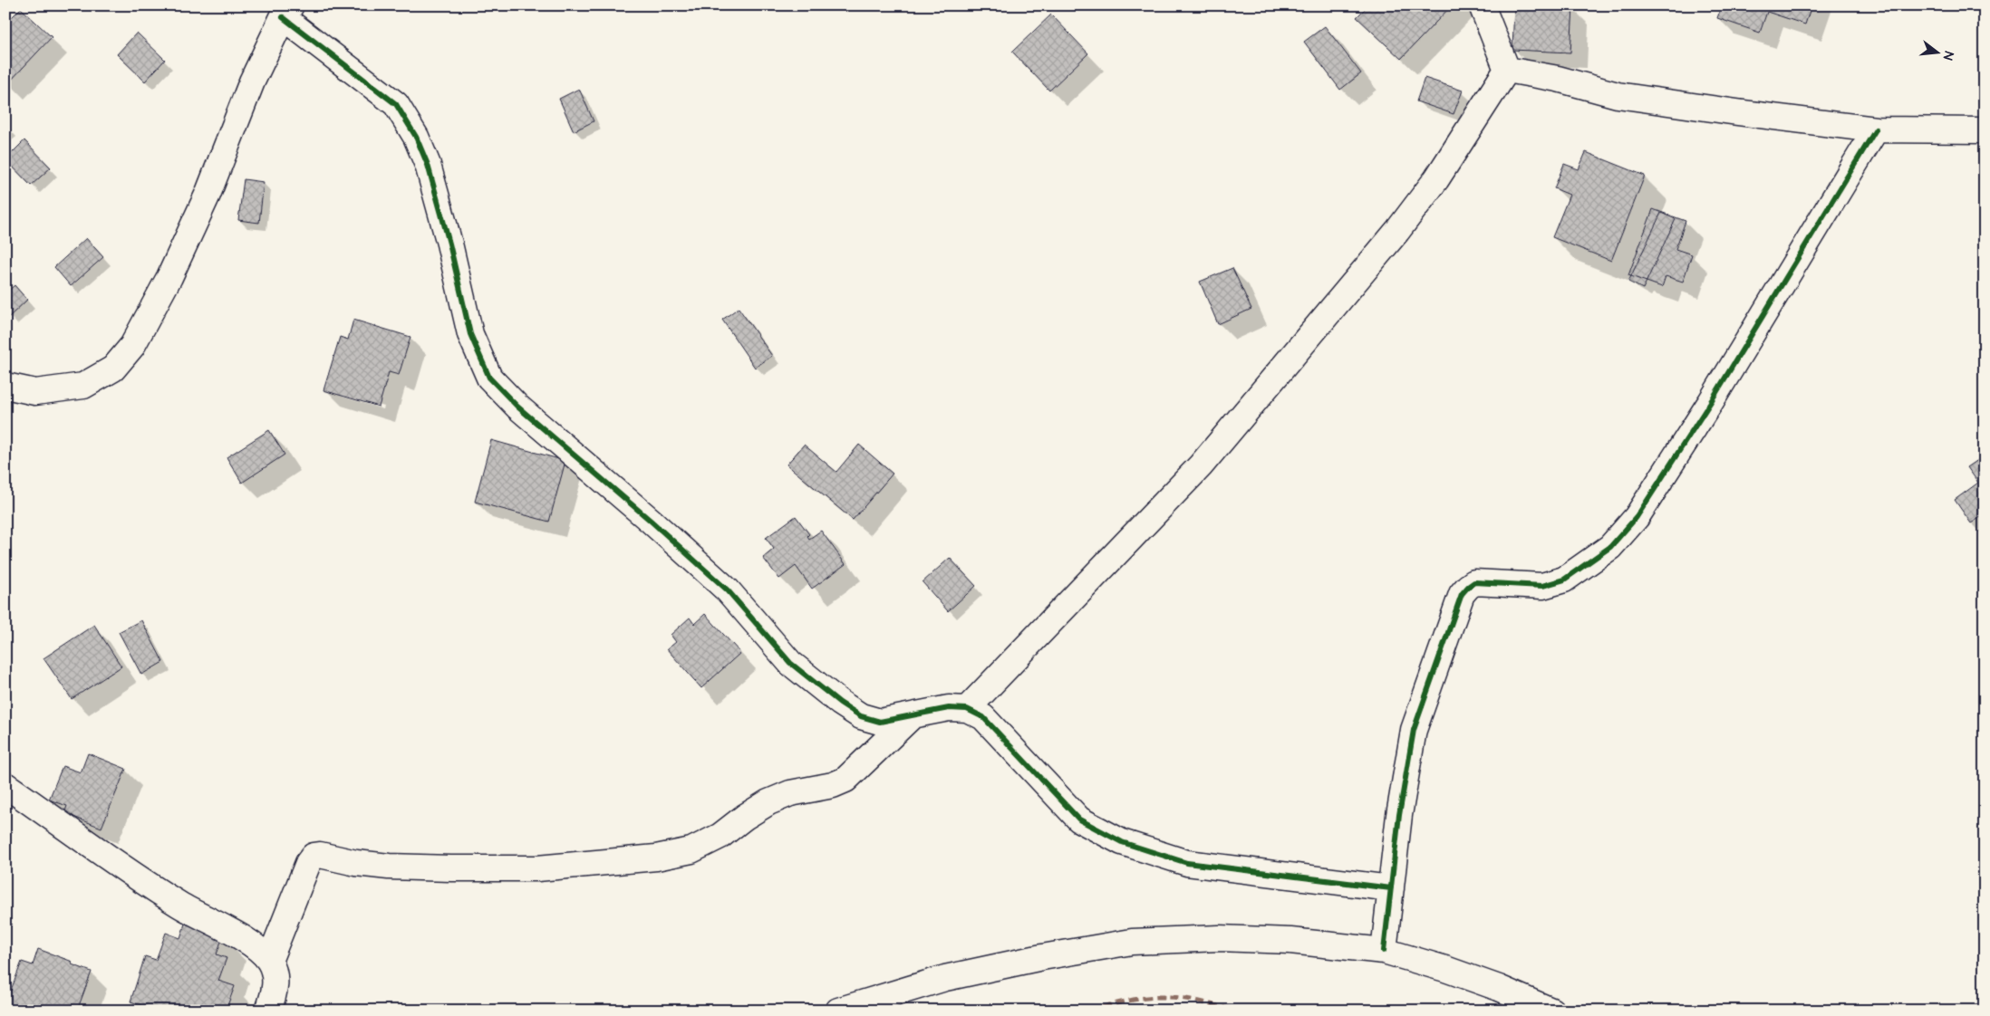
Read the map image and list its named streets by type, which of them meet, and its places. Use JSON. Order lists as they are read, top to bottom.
{
  "north": "right"
}
